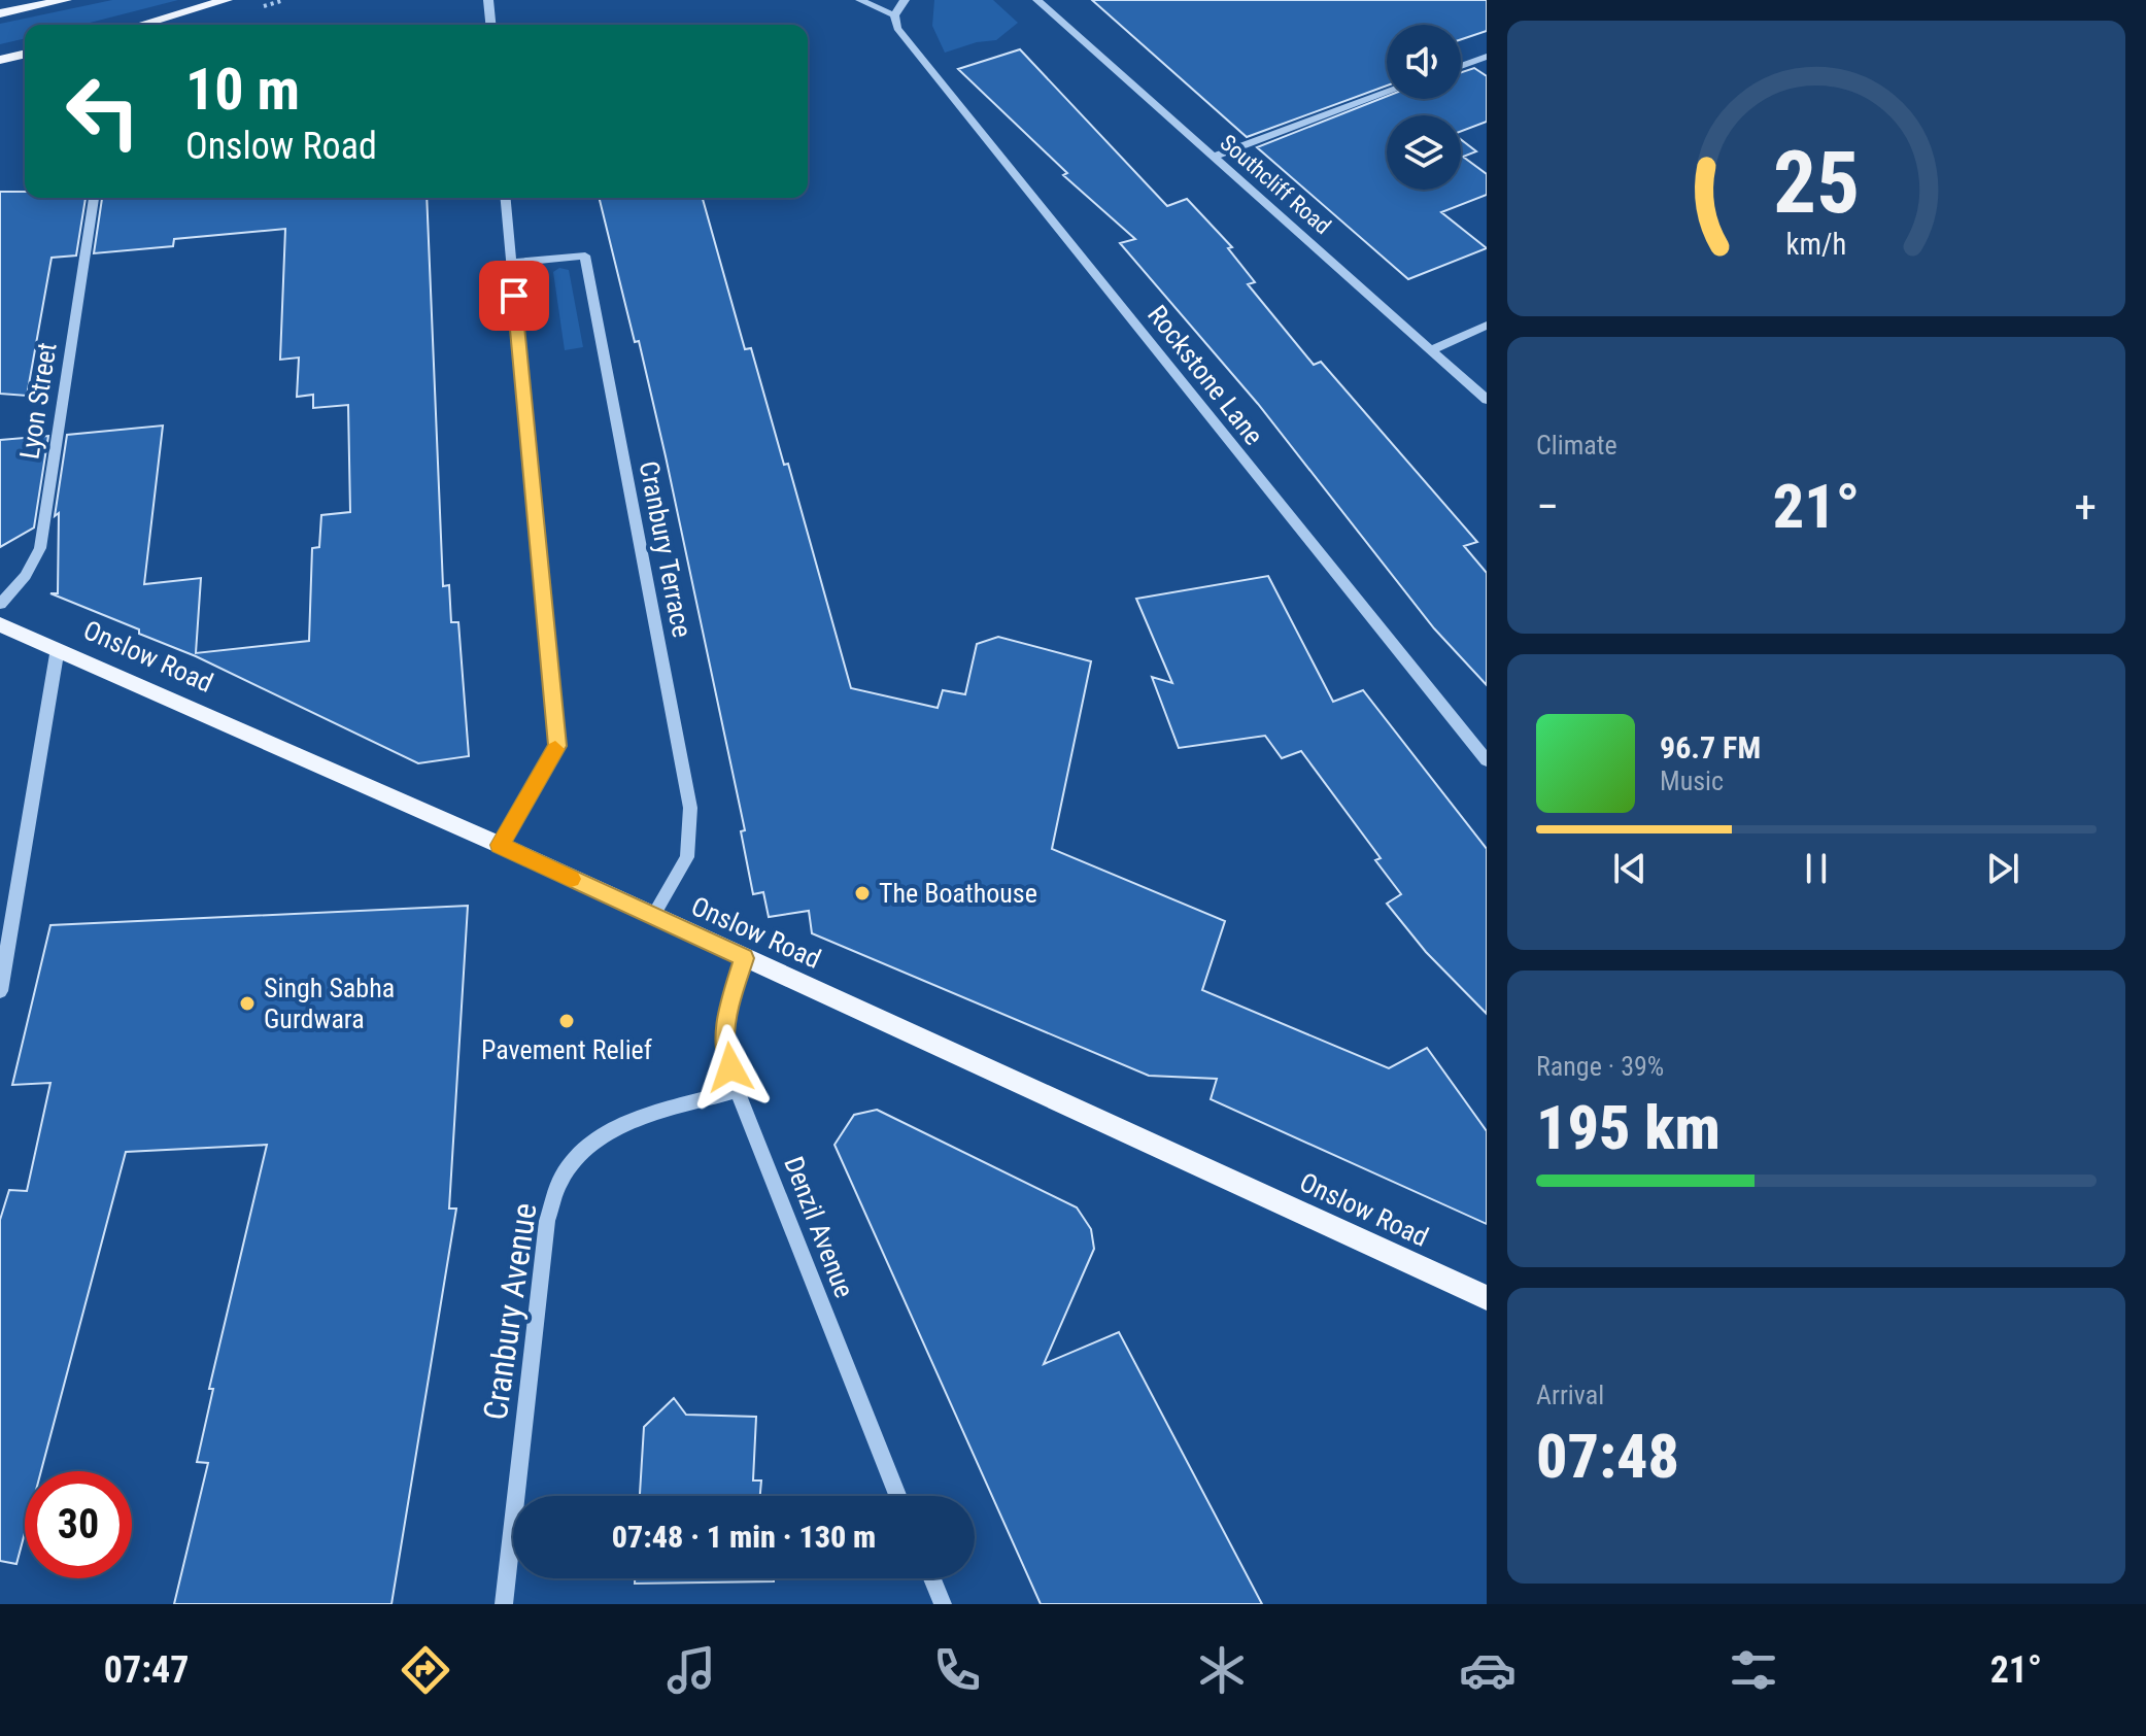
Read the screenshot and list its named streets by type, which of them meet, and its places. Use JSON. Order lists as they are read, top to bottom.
{
  "streets": {
    "main road": ["Onslow Road"],
    "street": [
      "Southcliff Road",
      "Rockstone Lane",
      "Lyon Street",
      "Cranbury Terrace",
      "Denzil Avenue",
      "Cranbury Avenue"
    ]
  },
  "crossings": [
    ["Cranbury Terrace", "Onslow Road"],
    ["Onslow Road", "Denzil Avenue"],
    ["Denzil Avenue", "Cranbury Avenue"]
  ],
  "places": ["The Boathouse", "Singh Sabha Gurdwara", "Pavement Relief"],
  "page": {
    "turn": ["10 m", "Onslow Road"],
    "tile": [
      "Climate",
      ["Range · 39%", "195 km"],
      ["Arrival", "07:48"]
    ],
    "heat": ["−", "21°", "+"],
    "song": ["96.7 FM", "Music"],
    "limit": "30",
    "trip": "07:48 · 1 min · 130 m",
    "tabs": ["07:47", "21°"],
    "gauge": ["25", "km/h"]
  }
}
